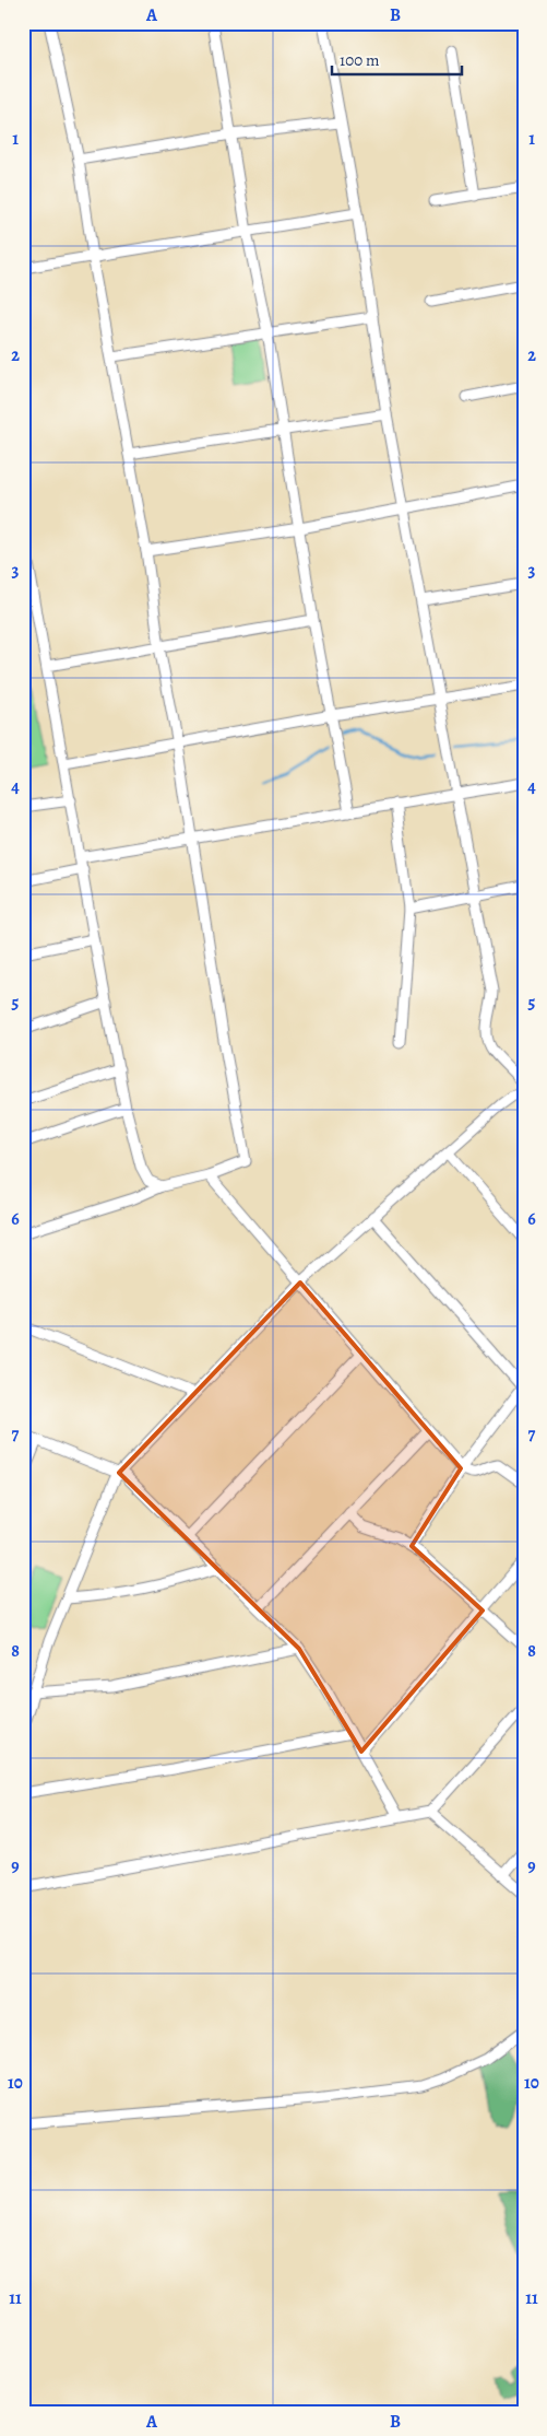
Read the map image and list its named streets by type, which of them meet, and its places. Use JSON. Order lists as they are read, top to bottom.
{
  "scale_bar": "100 m",
  "grid": {
    "columns": ["A", "B"],
    "rows": [
      "1",
      "2",
      "3",
      "4",
      "5",
      "6",
      "7",
      "8",
      "9",
      "10",
      "11"
    ]
  }
}
